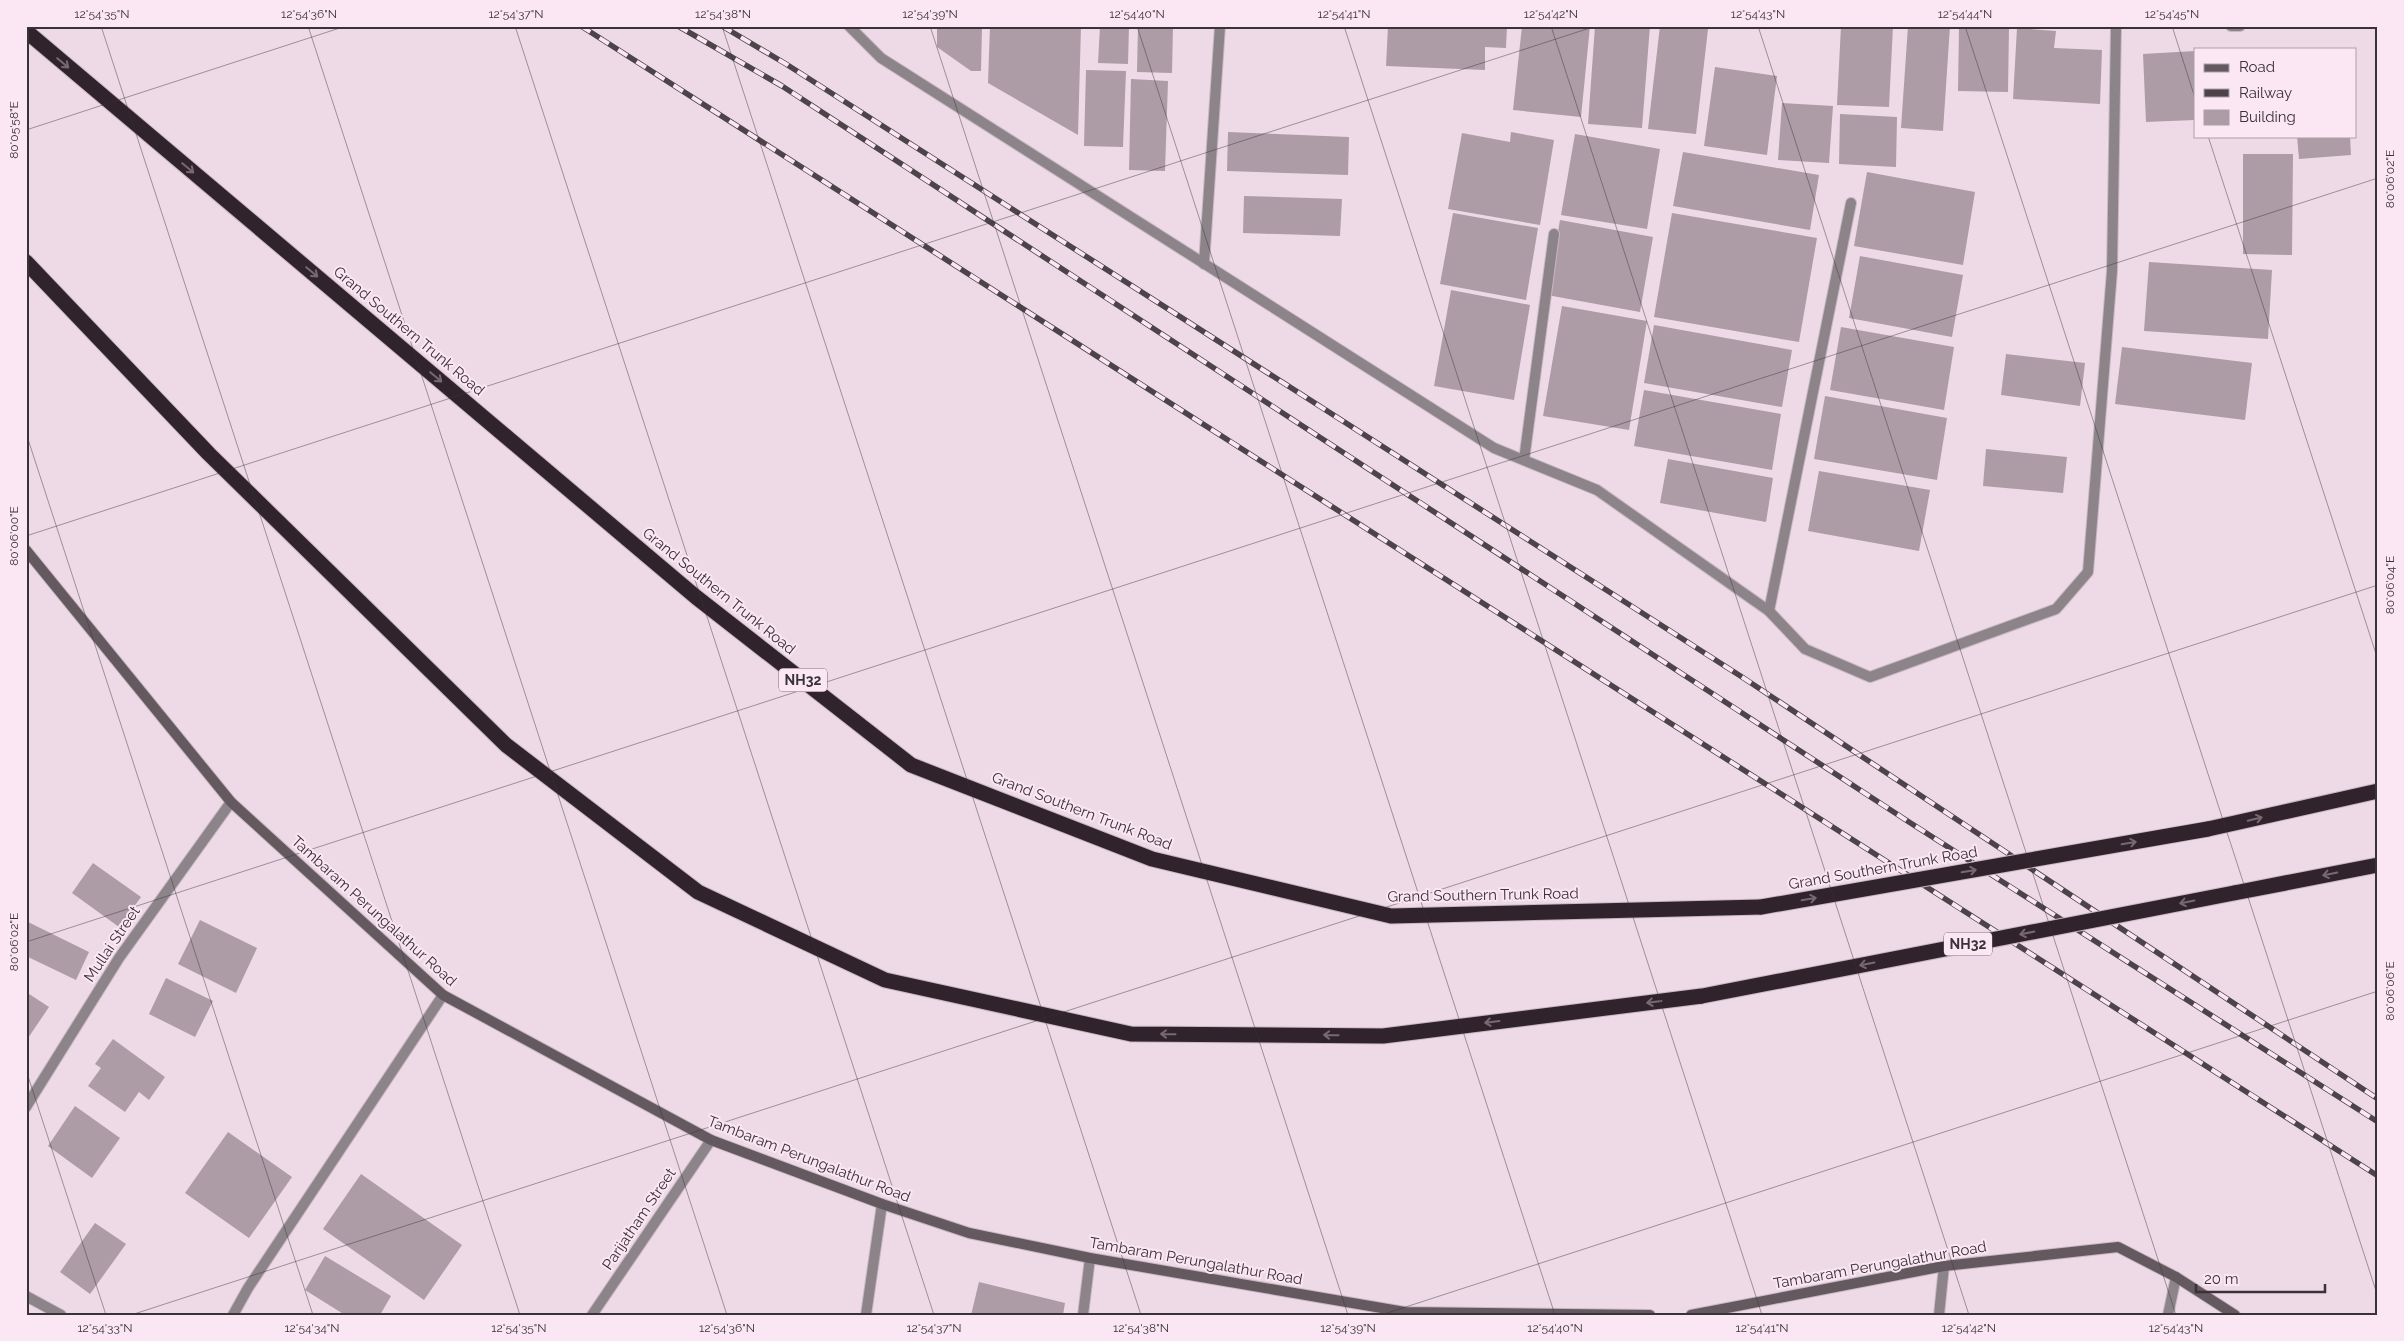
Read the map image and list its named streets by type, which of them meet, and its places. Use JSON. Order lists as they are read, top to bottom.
{
  "streets": {
    "highway": ["Grand Southern Trunk Road", "NH32"],
    "street": ["Tambaram Perungalathur Road", "Mullai Street", "Parijatham Street"]
  },
  "crossings": [
    ["Tambaram Perungalathur Road", "Mullai Street"],
    ["Tambaram Perungalathur Road", "Parijatham Street"]
  ],
  "legend": ["Road", "Railway", "Building"],
  "scale_bar": "20 m",
  "coordinates": [
    "12°54'35\"N",
    "12°54'36\"N",
    "12°54'37\"N",
    "12°54'38\"N",
    "12°54'39\"N",
    "12°54'40\"N",
    "12°54'41\"N",
    "12°54'42\"N",
    "12°54'43\"N",
    "12°54'44\"N",
    "12°54'45\"N",
    "80°05'58\"E",
    "80°06'02\"E",
    "80°06'00\"E",
    "80°06'04\"E",
    "80°06'06\"E",
    "12°54'33\"N",
    "12°54'34\"N"
  ]
}
